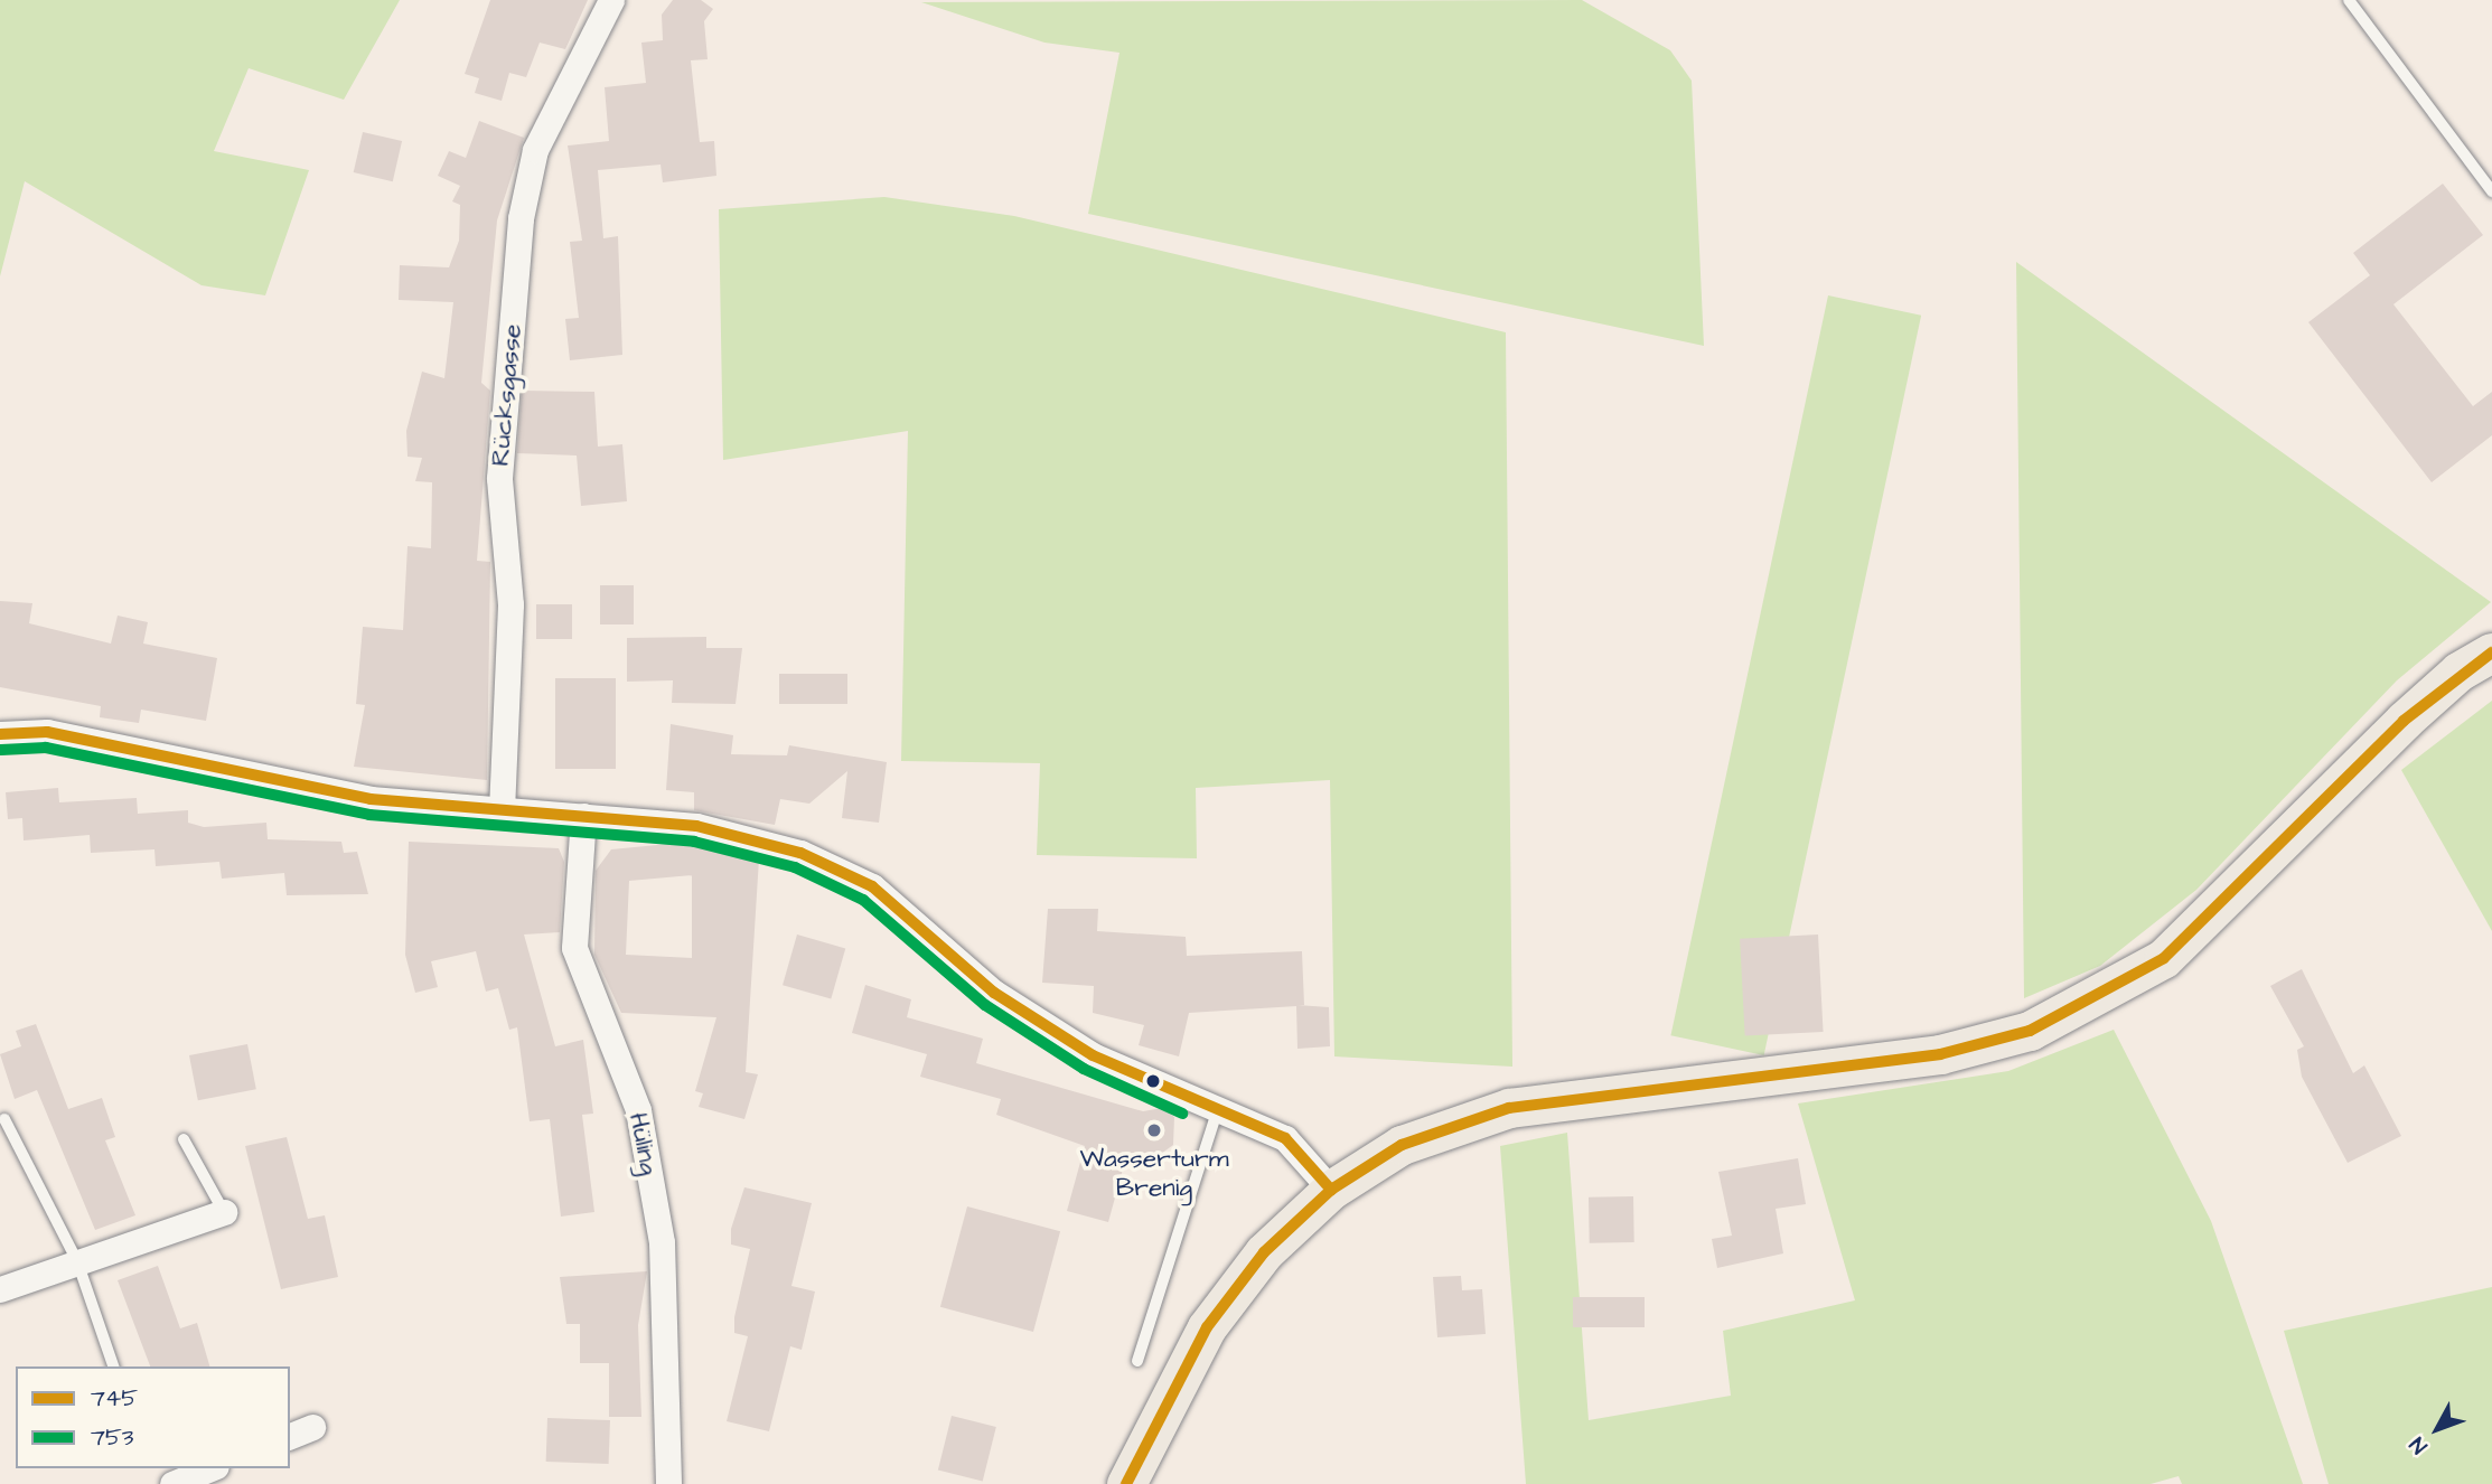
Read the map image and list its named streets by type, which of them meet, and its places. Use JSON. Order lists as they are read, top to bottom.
{
  "streets": {
    "street": ["Rücksgasse", "Hüling"]
  },
  "places": ["Wasserturm Brenig"],
  "lines": ["transit line 745", "transit line 753"],
  "legend": ["745", "753"],
  "north": "bottom left"
}
